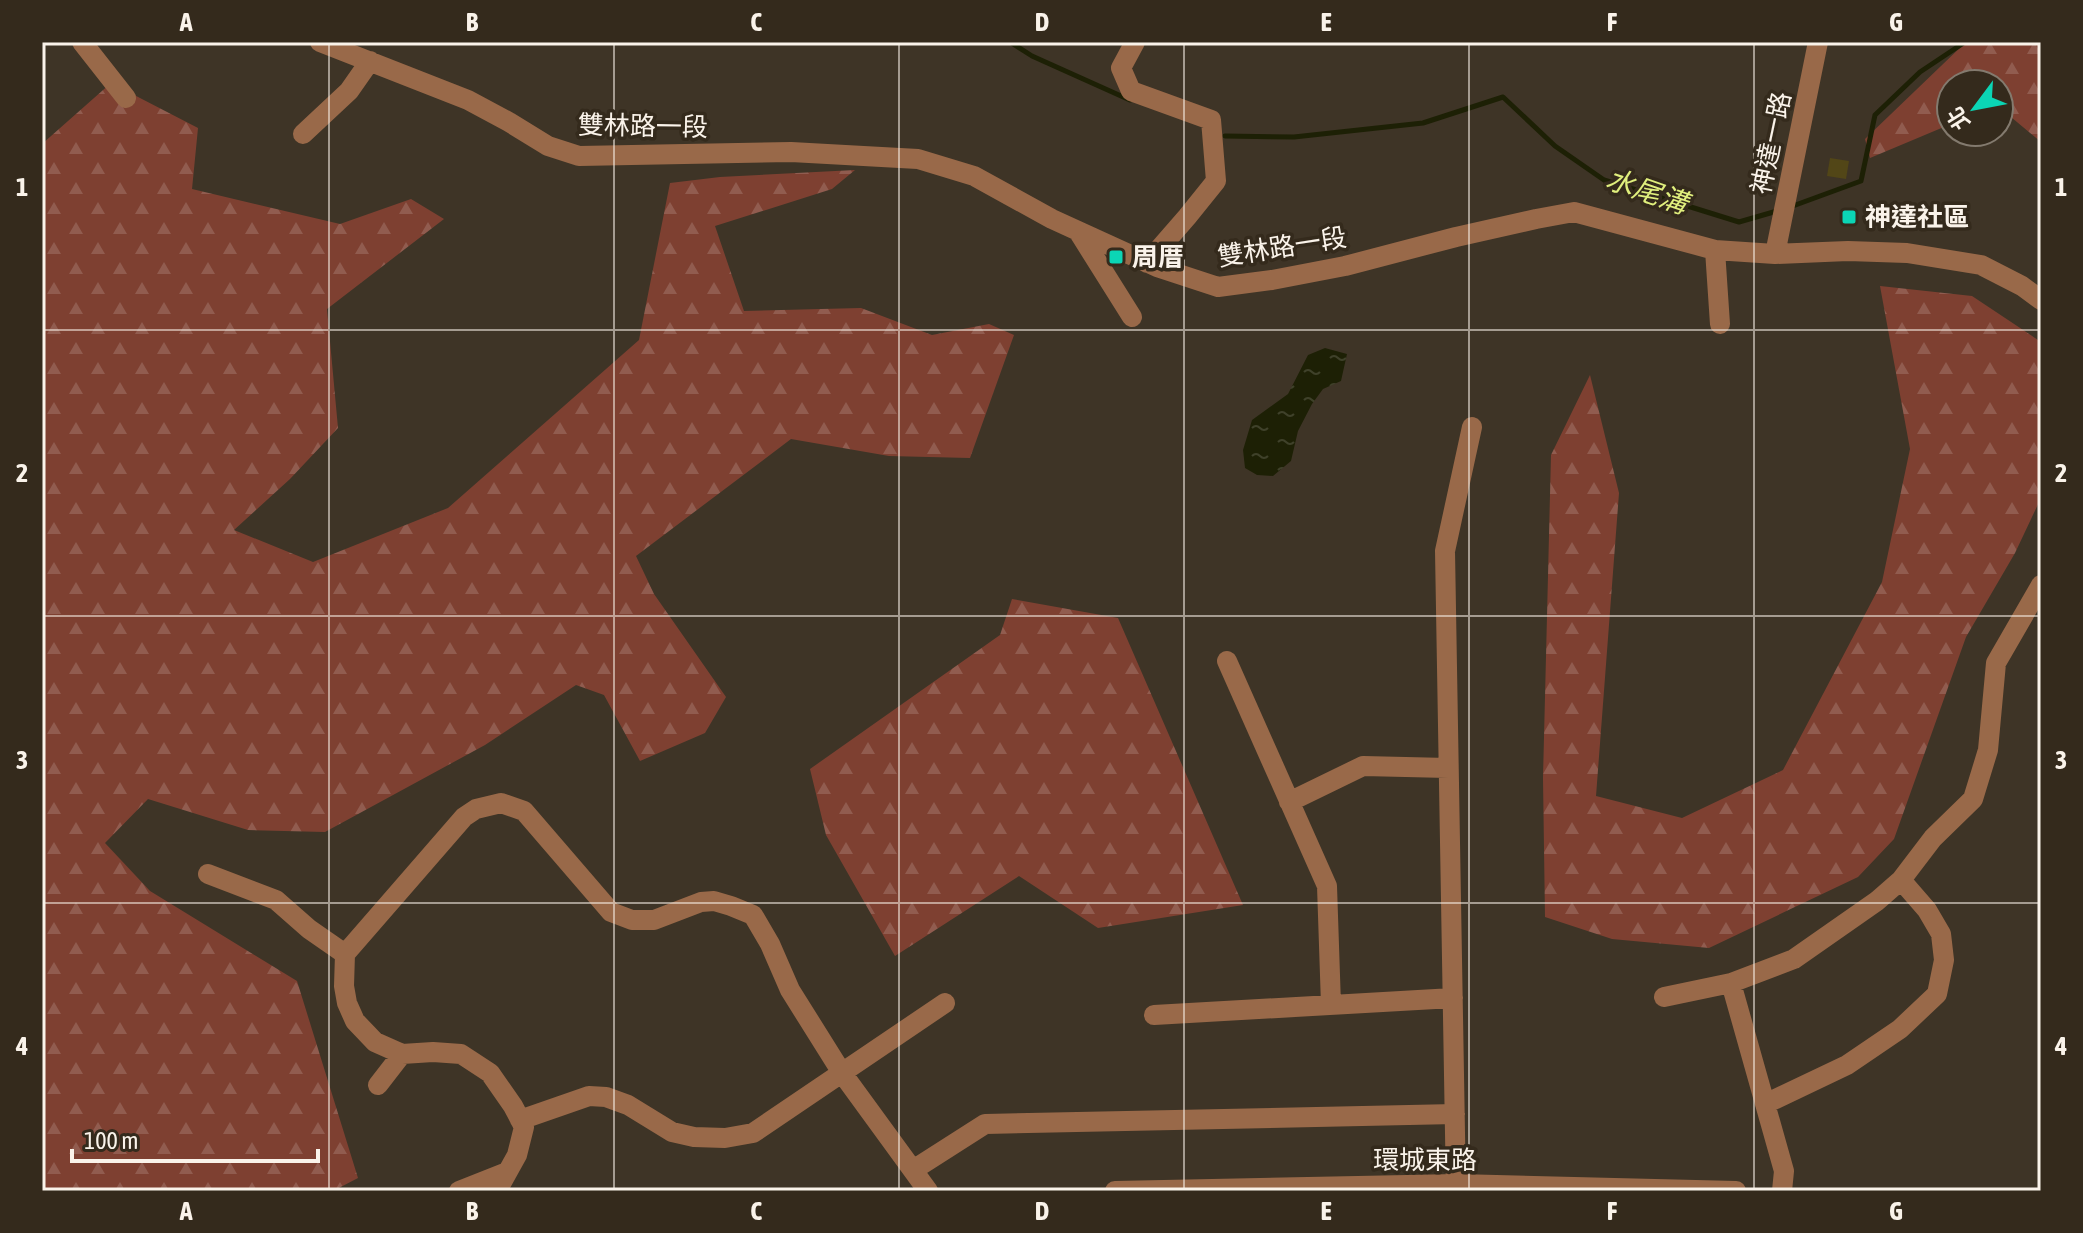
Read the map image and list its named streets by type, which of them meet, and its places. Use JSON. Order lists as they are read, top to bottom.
{
  "streets": {
    "street": ["雙林路一段", "神達一路", "環城東路"]
  },
  "crossings": [
    ["雙林路一段", "神達一路"]
  ],
  "water": ["水尾溝"],
  "places": {
    "transit": ["神達社區", "周厝"]
  },
  "scale_bar": "100 m",
  "north": "bottom left",
  "grid": {
    "columns": [
      "A",
      "B",
      "C",
      "D",
      "E",
      "F",
      "G"
    ],
    "rows": [
      "1",
      "2",
      "3",
      "4"
    ]
  }
}
